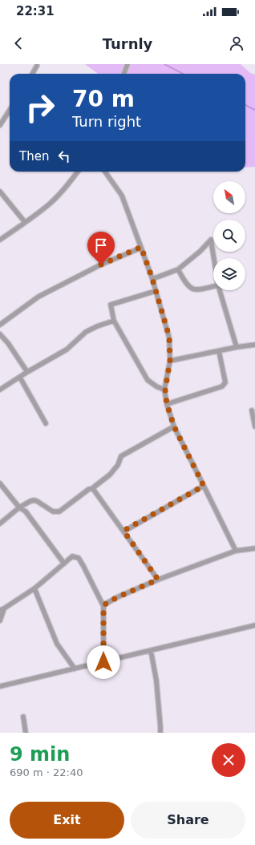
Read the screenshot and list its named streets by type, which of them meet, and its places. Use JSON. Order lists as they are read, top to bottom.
{
  "north": "top left",
  "page": {
    "status": "22:31",
    "header": "Turnly",
    "turn": ["70 m", "Turn right"],
    "then": "Then",
    "heading": ["9 min", "690 m · 22:40"],
    "buttons": ["Exit", "Share"]
  }
}
